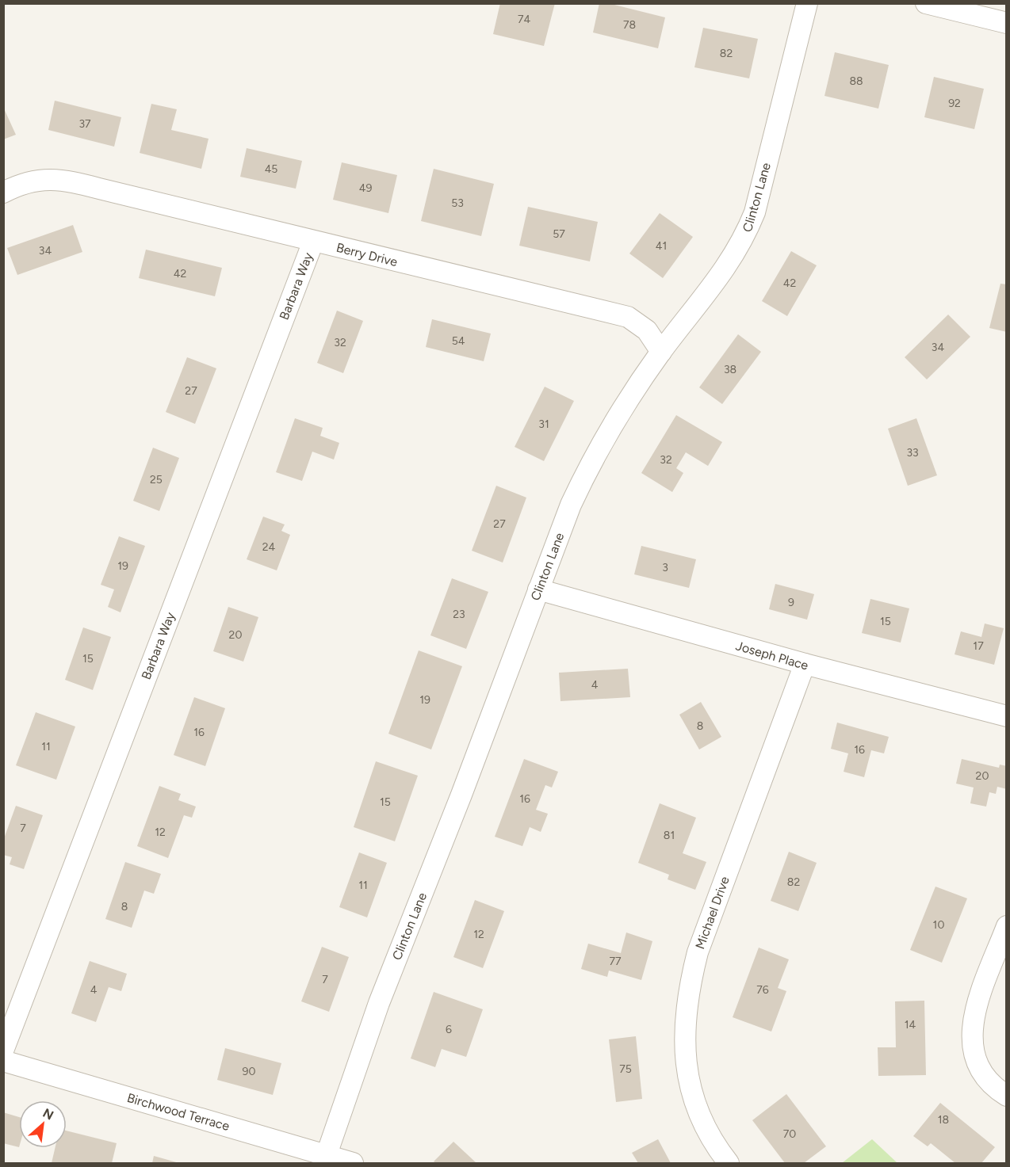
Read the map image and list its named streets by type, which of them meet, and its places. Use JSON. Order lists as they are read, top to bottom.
{
  "streets": {
    "street": [
      "Clinton Lane",
      "Berry Drive",
      "Barbara Way",
      "Joseph Place",
      "Michael Drive",
      "Birchwood Terrace"
    ]
  },
  "crossings": [
    ["Clinton Lane", "Berry Drive"],
    ["Clinton Lane", "Joseph Place"],
    ["Clinton Lane", "Birchwood Terrace"],
    ["Berry Drive", "Barbara Way"],
    ["Joseph Place", "Michael Drive"]
  ],
  "house_numbers": [
    "74",
    "78",
    "82",
    "88",
    "92",
    "37",
    "45",
    "49",
    "53",
    "57",
    "41",
    "34",
    "42",
    "42",
    "54",
    "32",
    "34",
    "38",
    "27",
    "31",
    "33",
    "32",
    "25",
    "27",
    "24",
    "19",
    "3",
    "9",
    "23",
    "15",
    "20",
    "17",
    "15",
    "4",
    "19",
    "8",
    "16",
    "11",
    "16",
    "20",
    "16",
    "15",
    "7",
    "12",
    "81",
    "82",
    "11",
    "8",
    "10",
    "12",
    "77",
    "7",
    "4",
    "76",
    "14",
    "6",
    "75",
    "90",
    "18",
    "70"
  ],
  "north": "top right"
}
